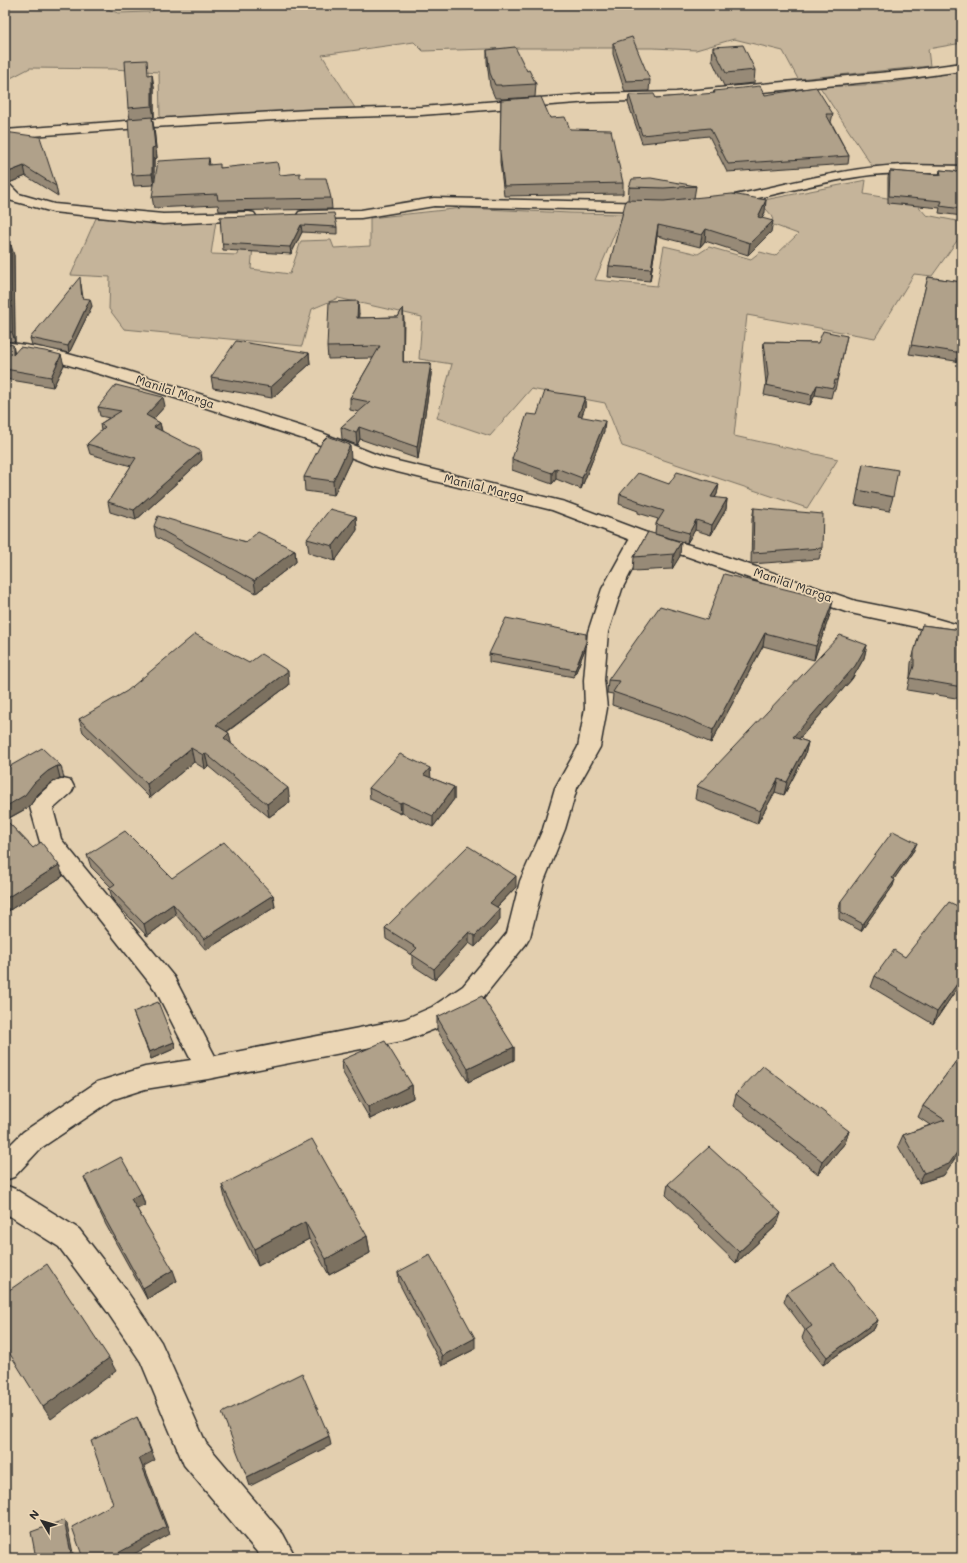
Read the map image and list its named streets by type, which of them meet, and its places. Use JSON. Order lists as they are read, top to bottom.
{
  "streets": {
    "street": ["Manilal Marga"]
  },
  "north": "top left"
}
